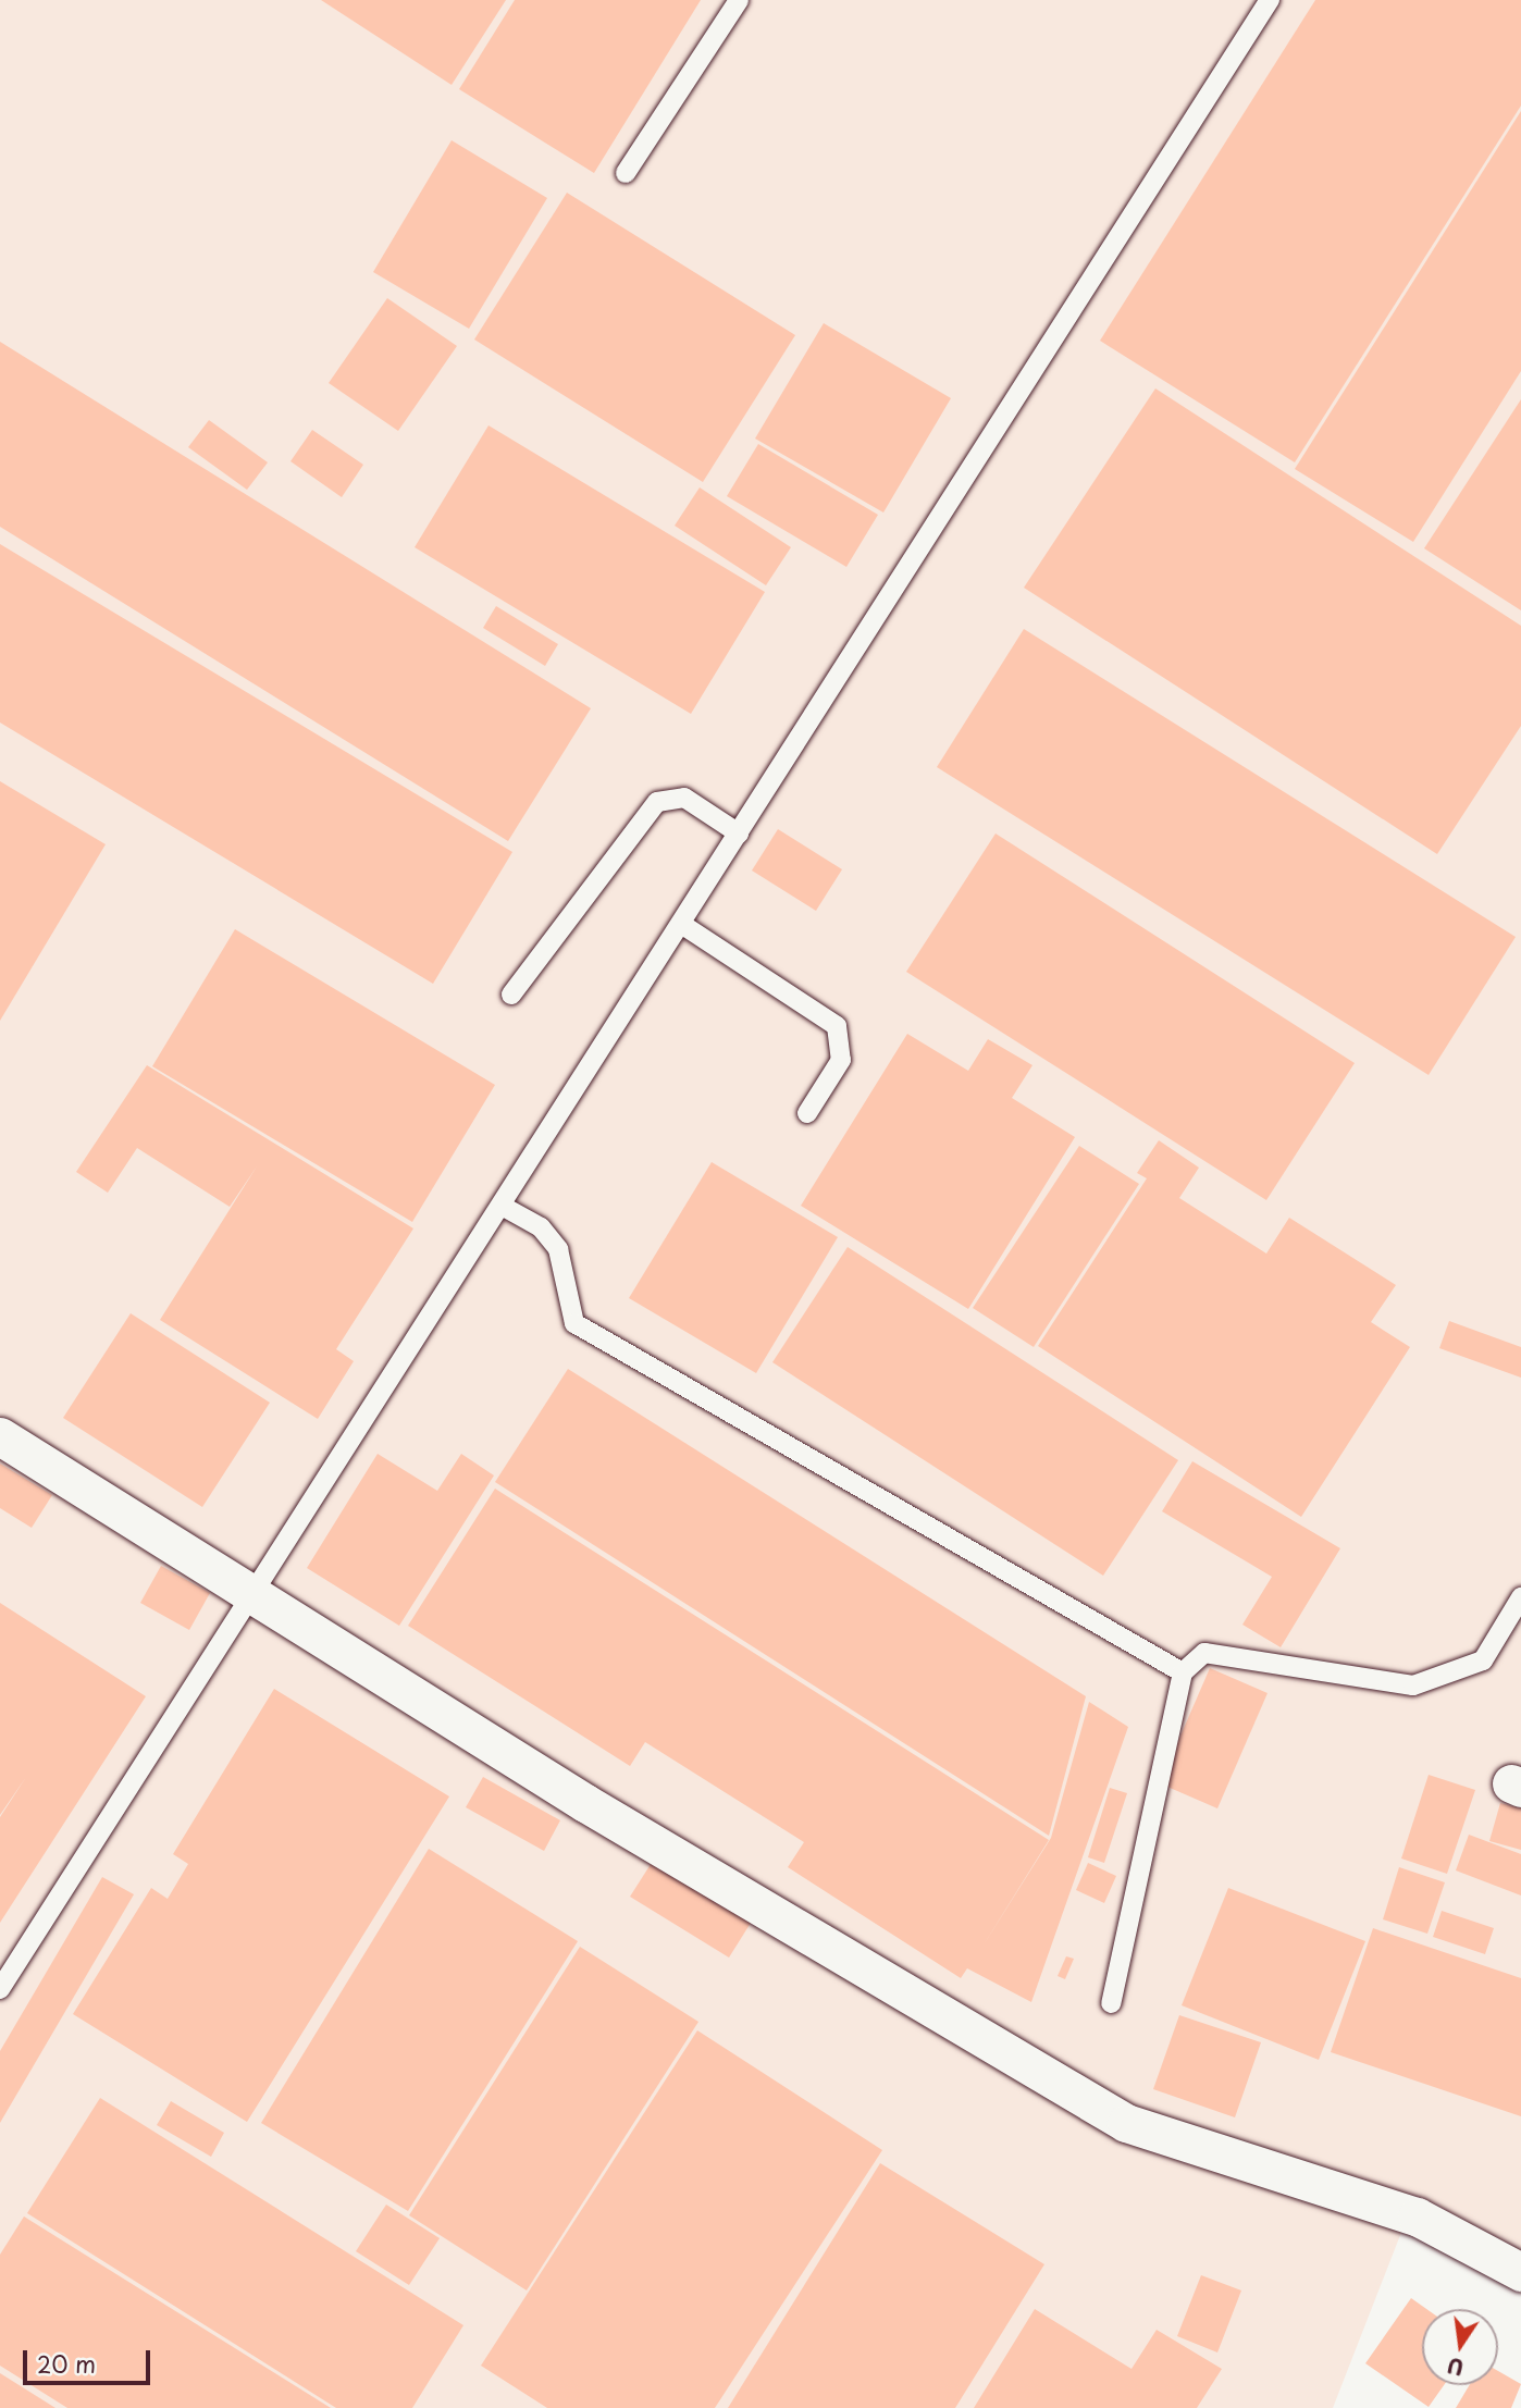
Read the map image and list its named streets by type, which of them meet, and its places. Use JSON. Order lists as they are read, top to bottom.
{
  "scale_bar": "20 m",
  "north": "bottom"
}
